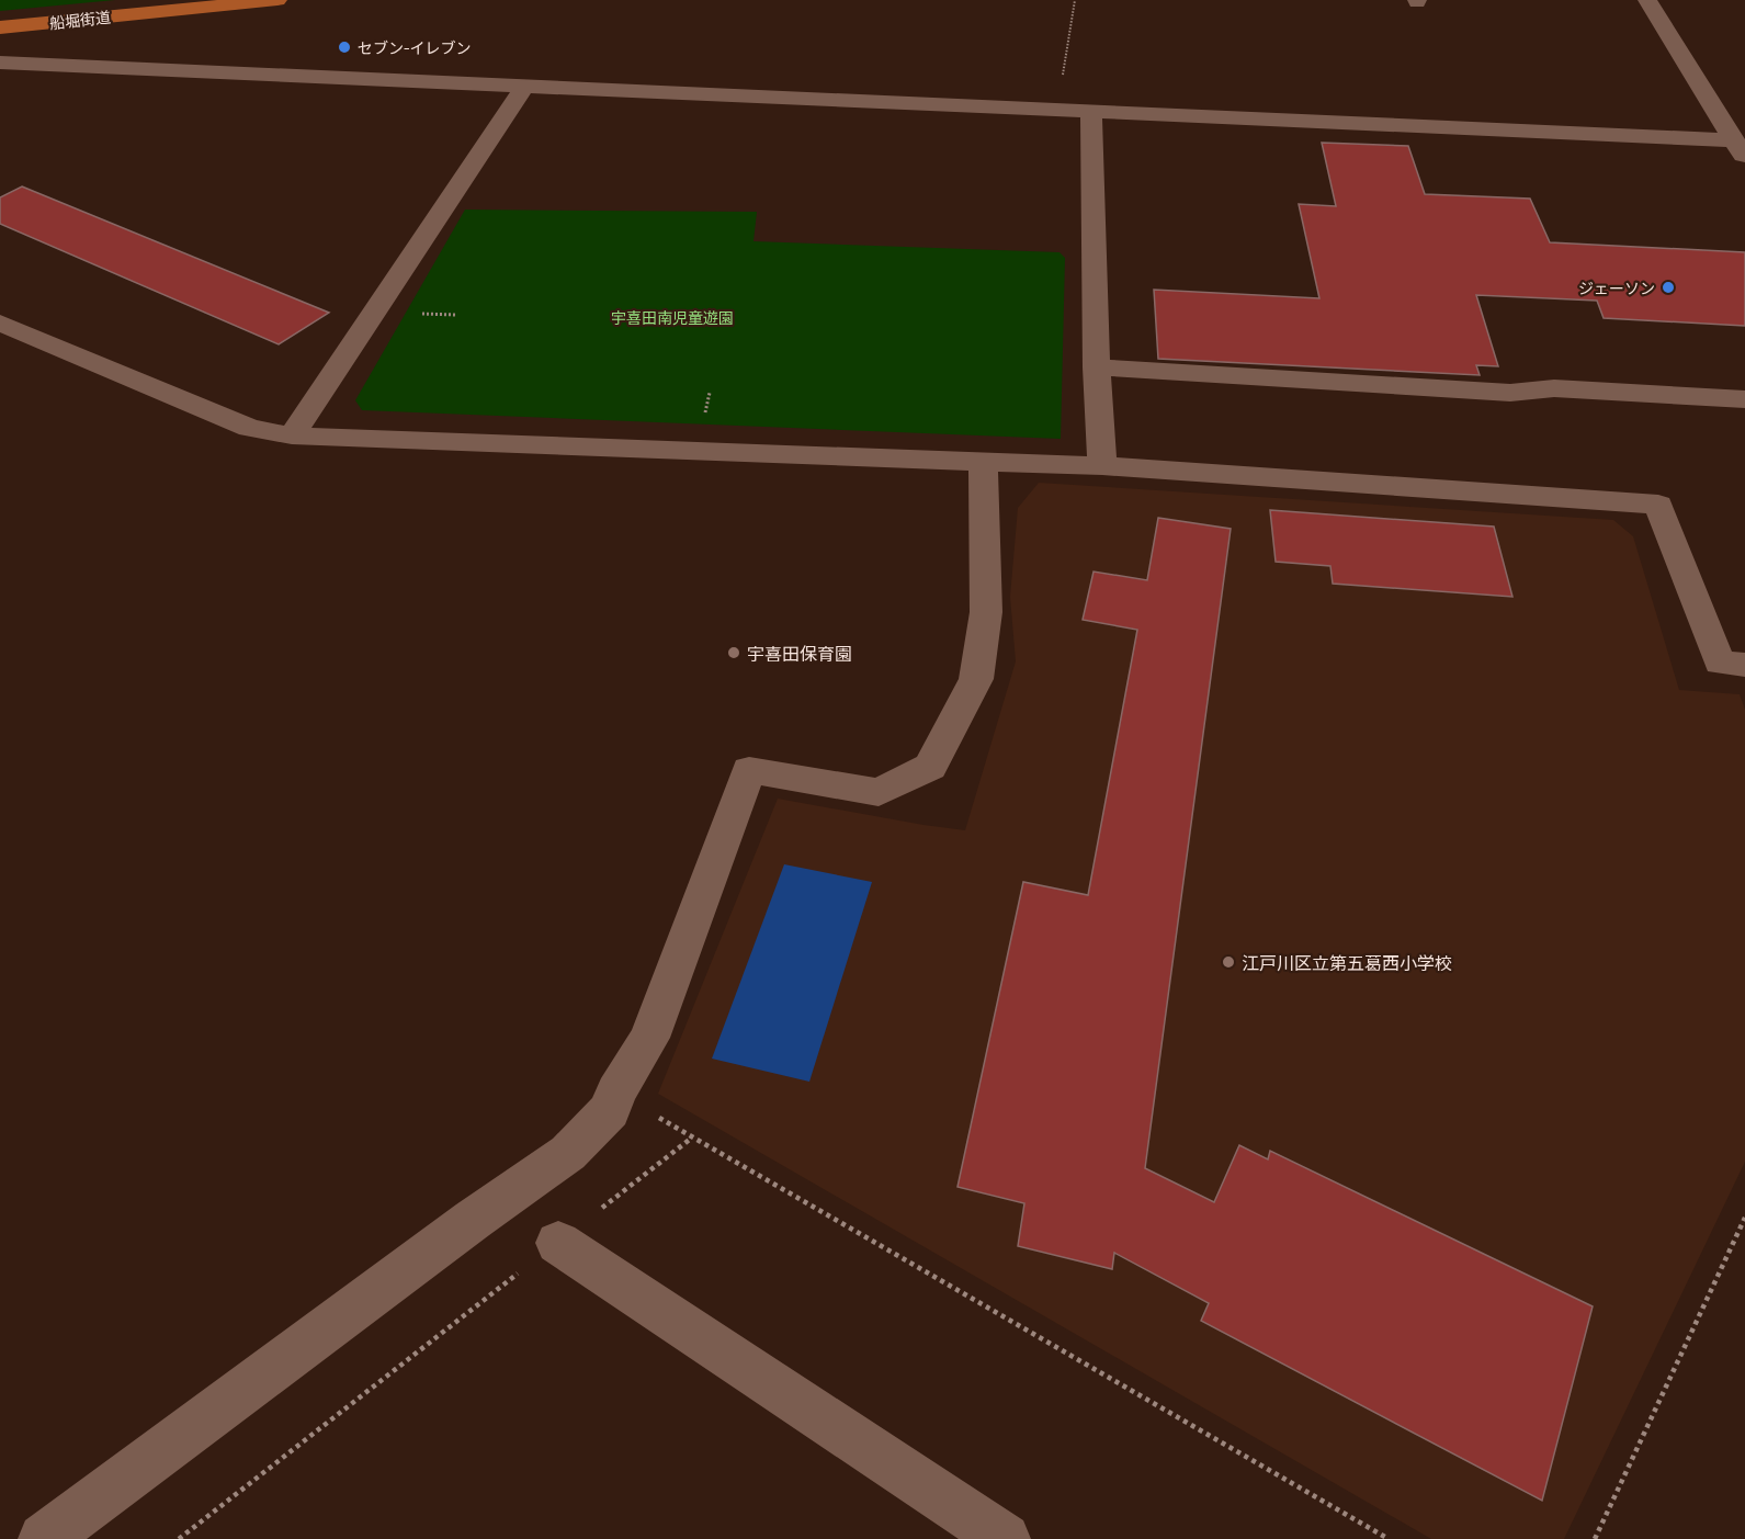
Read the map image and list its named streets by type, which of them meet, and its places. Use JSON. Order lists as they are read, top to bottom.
{
  "streets": {
    "main road": ["船堀街道"]
  },
  "parks": ["宇喜田南児童遊園"],
  "places": [
    "セブン-イレブン",
    "ジェーソン",
    "宇喜田保育園",
    "江戸川区立第五葛西小学校"
  ]
}
